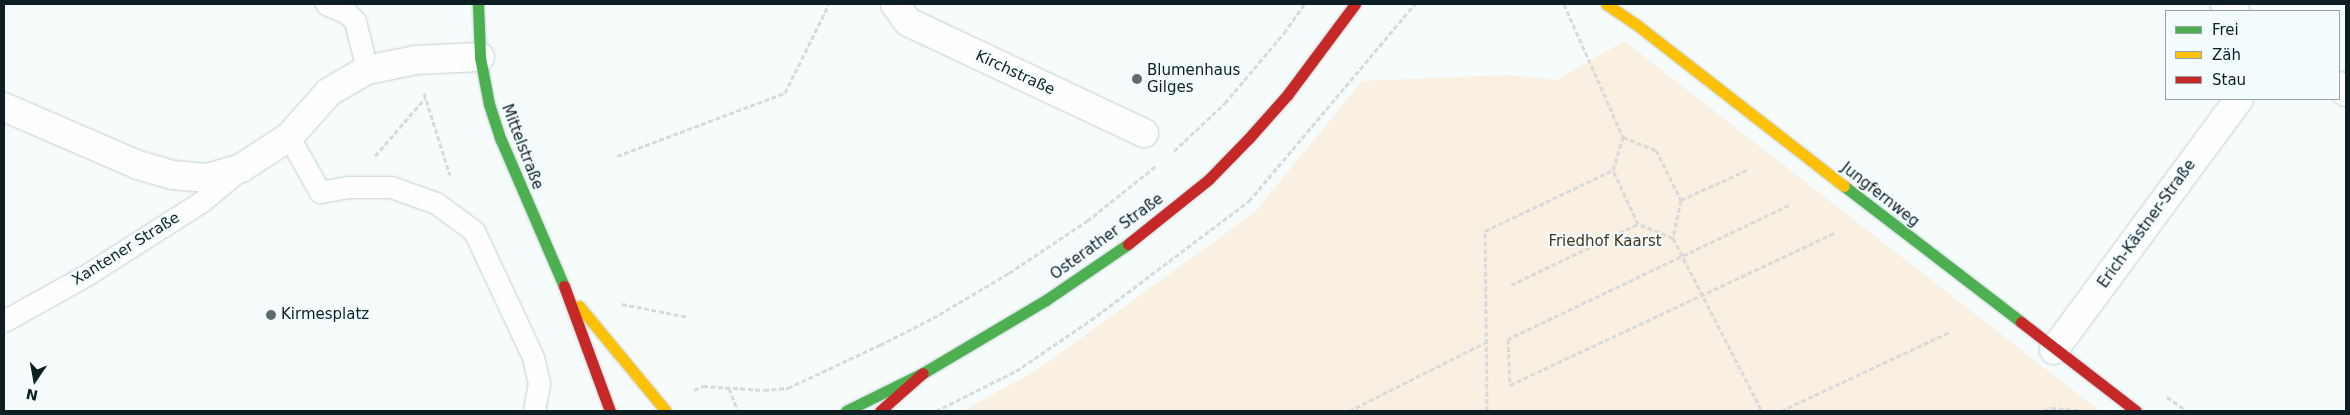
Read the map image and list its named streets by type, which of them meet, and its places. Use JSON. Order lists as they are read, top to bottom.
{
  "streets": {
    "main road": ["Mittelstraße", "Jungfernweg", "Osterather Straße"],
    "street": ["Kirchstraße", "Erich-Kästner-Straße", "Xantener Straße"]
  },
  "crossings": [
    ["Mittelstraße", "Xantener Straße"],
    ["Jungfernweg", "Erich-Kästner-Straße"]
  ],
  "parks": ["Friedhof Kaarst"],
  "places": ["Blumenhaus Gilges", "Kirmesplatz"],
  "legend": ["Frei", "Zäh", "Stau"],
  "north": "bottom"
}
